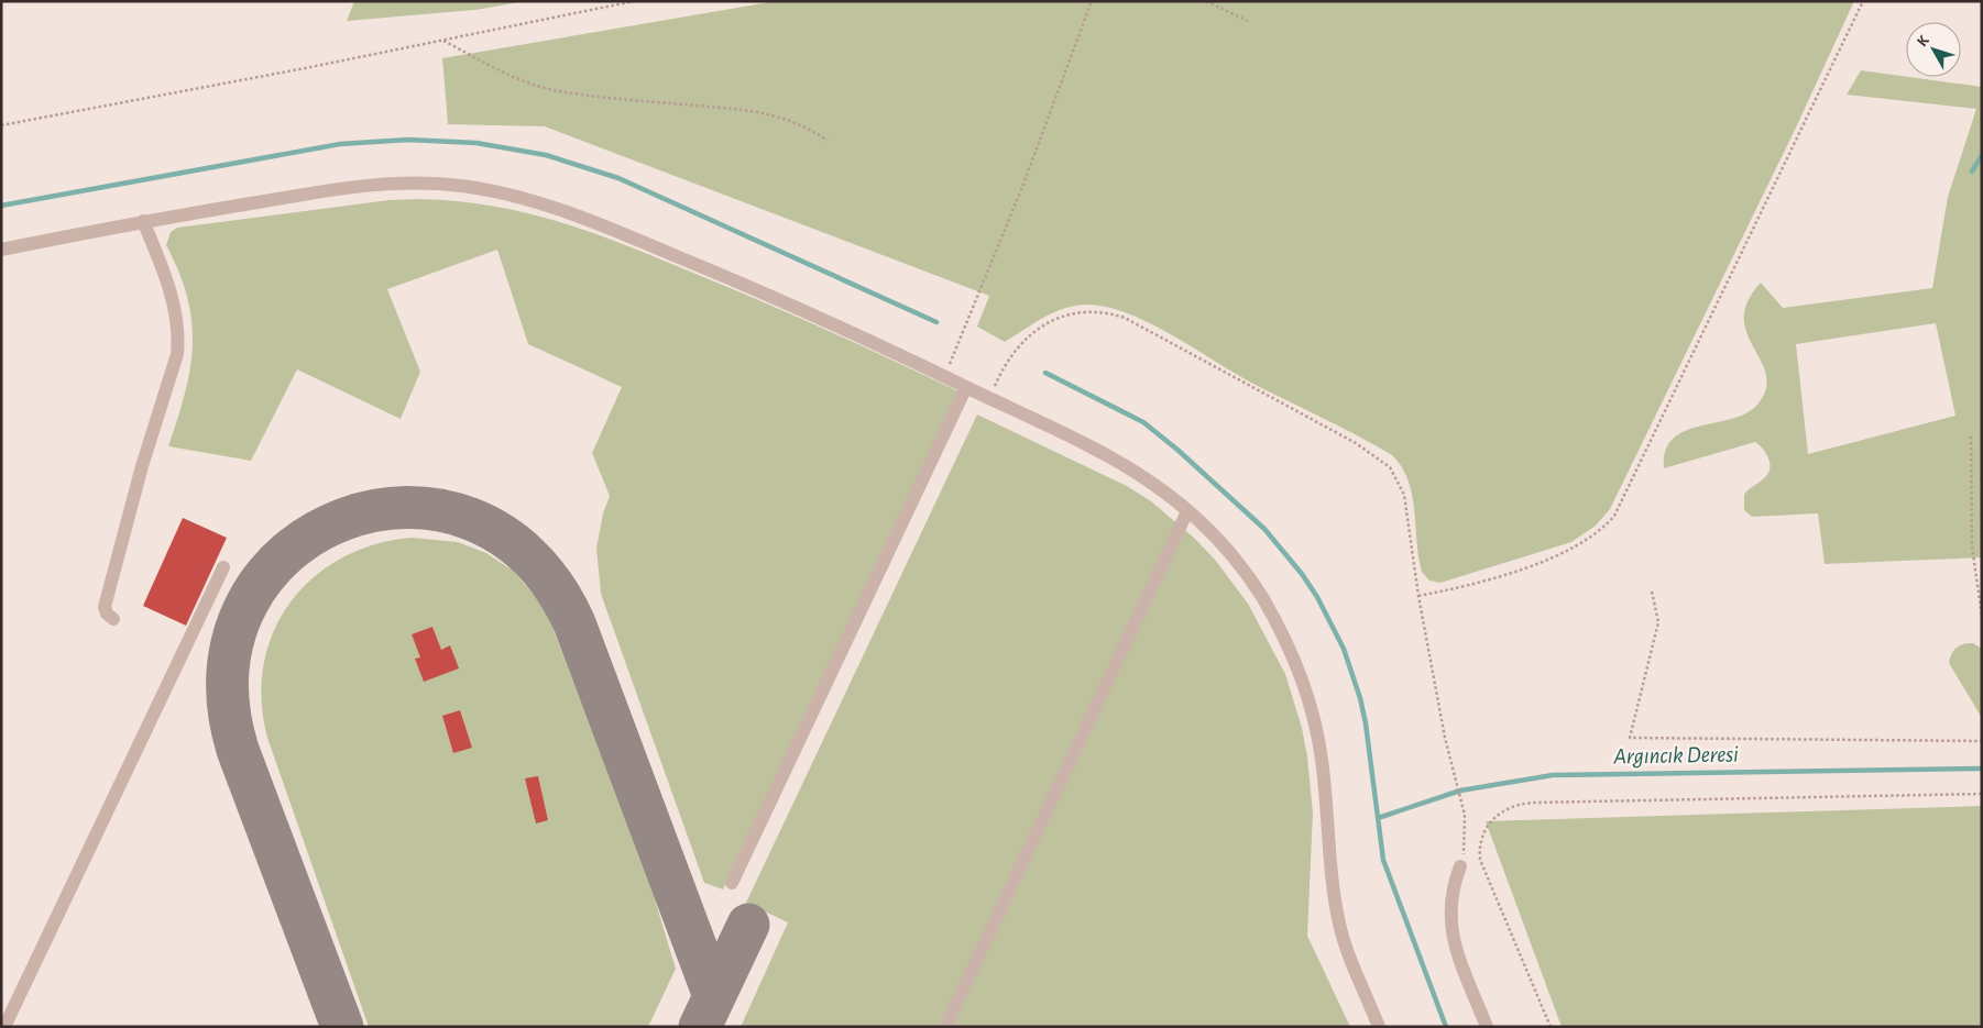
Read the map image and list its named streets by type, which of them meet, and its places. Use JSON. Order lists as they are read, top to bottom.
{
  "water": ["Argıncık Deresi"],
  "north": "top left"
}
